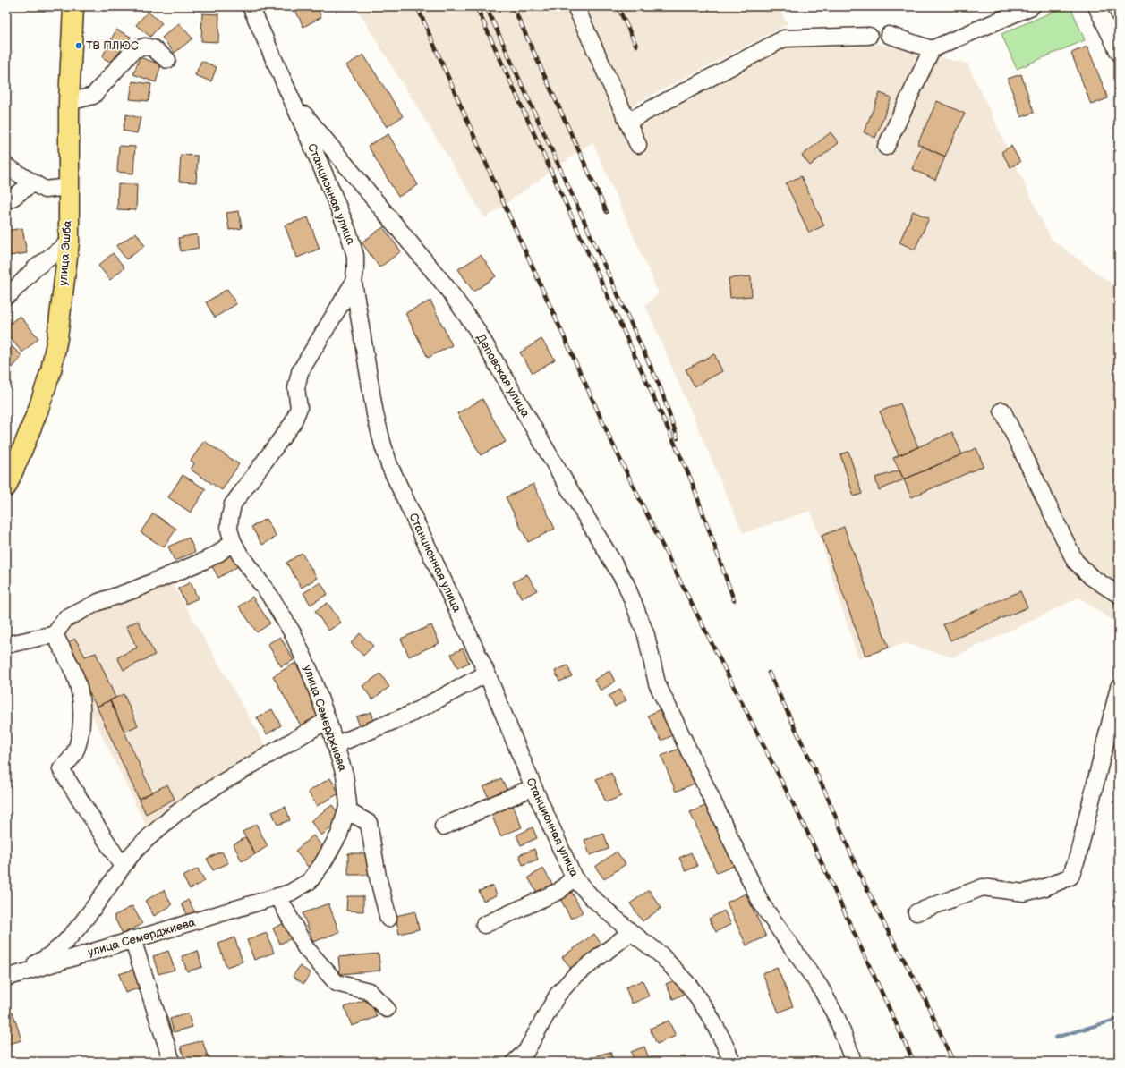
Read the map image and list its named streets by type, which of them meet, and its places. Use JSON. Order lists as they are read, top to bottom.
{
  "streets": {
    "highway": ["улица Эшба"],
    "street": ["Станционная улица", "Деповская улица", "улица Семерджиева"]
  },
  "crossings": [
    ["Станционная улица", "Деповская улица"],
    ["Станционная улица", "улица Семерджиева"]
  ],
  "places": ["ТВ ПЛЮС"]
}
